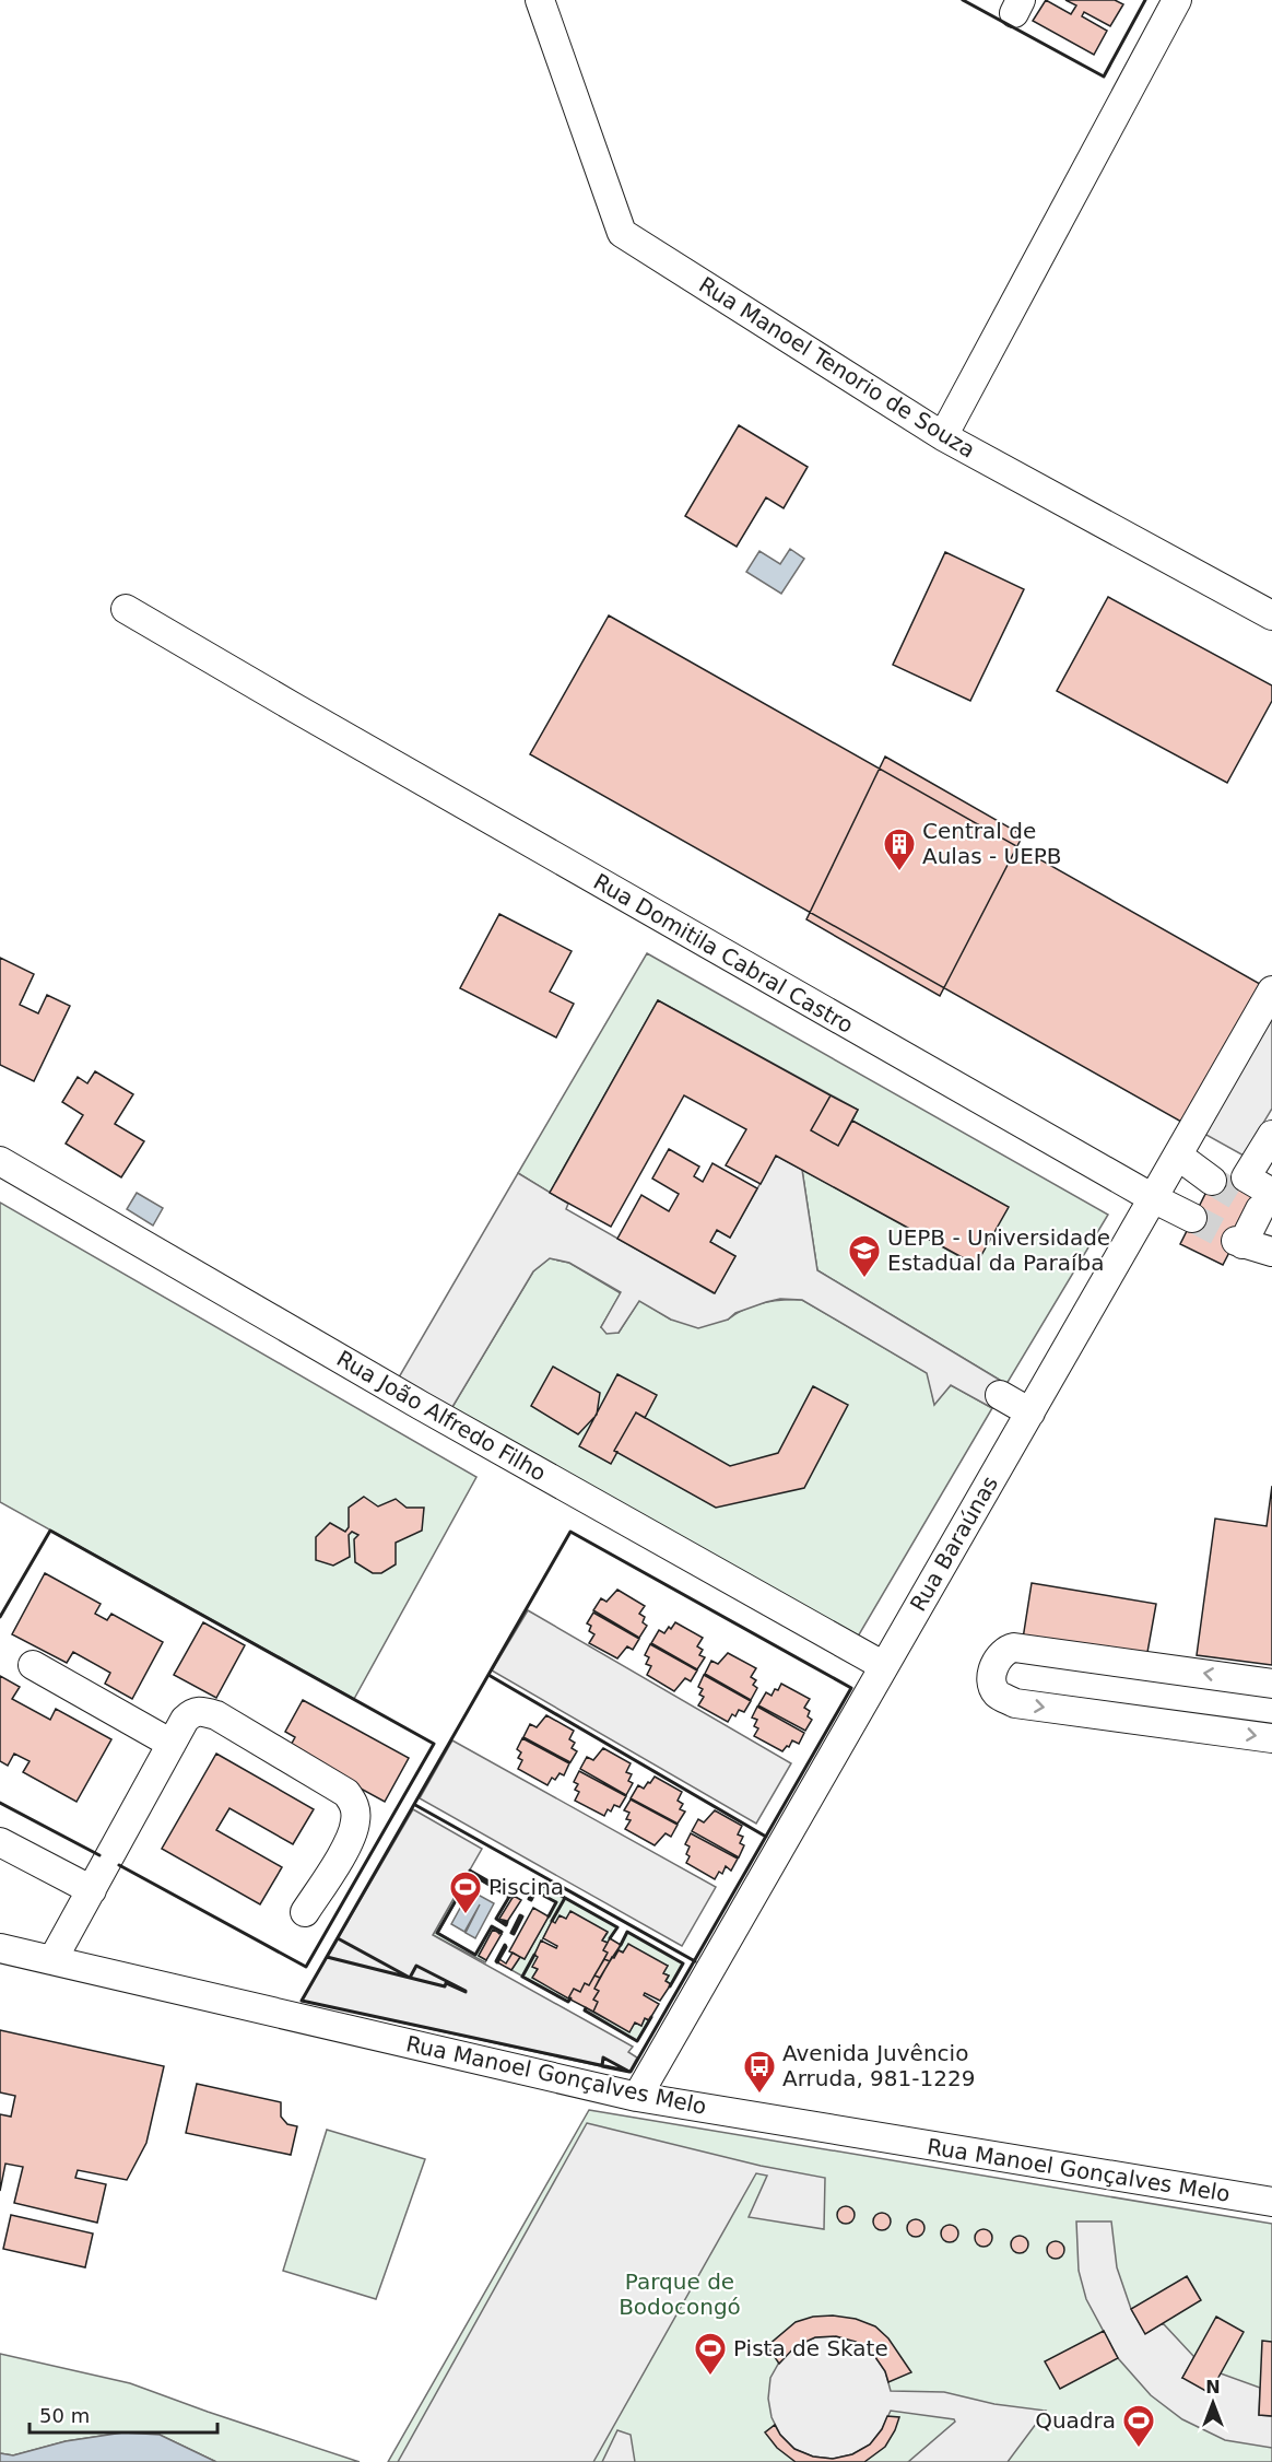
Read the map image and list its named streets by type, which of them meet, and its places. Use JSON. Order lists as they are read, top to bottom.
{
  "streets": {
    "street": [
      "Rua Manoel Tenorio de Souza",
      "Rua Domitila Cabral Castro",
      "Rua João Alfredo Filho",
      "Rua Baraúnas",
      "Rua Manoel Gonçalves Melo"
    ]
  },
  "crossings": [
    ["Rua Domitila Cabral Castro", "Rua Baraúnas"],
    ["Rua João Alfredo Filho", "Rua Baraúnas"],
    ["Rua Baraúnas", "Rua Manoel Gonçalves Melo"]
  ],
  "parks": ["Parque de Bodocongó"],
  "places": {
    "building": ["Central de Aulas - UEPB"],
    "school or university": ["UEPB - Universidade Estadual da Paraíba"],
    "sports": ["Piscina", "Pista de Skate", "Quadra"],
    "bus stop": ["Avenida Juvêncio Arruda, 981-1229"]
  },
  "scale_bar": "50 m",
  "north": "top"
}
